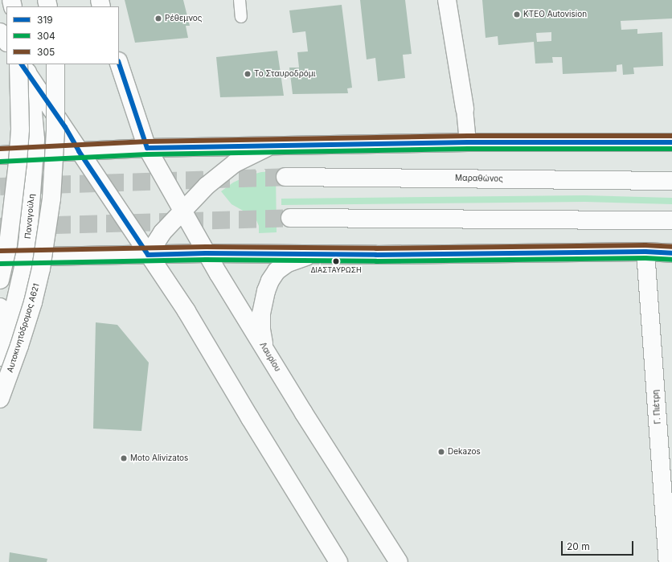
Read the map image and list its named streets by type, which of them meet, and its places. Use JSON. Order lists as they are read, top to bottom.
{
  "streets": {
    "main road": [
      "Μαραθώνος",
      "Παναγούλη",
      "Αυτοκινητόδρομος Α621",
      "Λαυρίου",
      "Γ. Πιέτρη"
    ]
  },
  "places": [
    "ΚΤΕΟ Autovision",
    "Ρέθεμνος",
    "Το Σταυροδρόμι",
    "ΔΙΑΣΤΑΥΡΩΣΗ",
    "Dekazos",
    "Moto Alivizatos"
  ],
  "lines": ["transit line 319", "transit line 305", "transit line 304"],
  "legend": ["319", "304", "305"],
  "scale_bar": "20 m"
}
